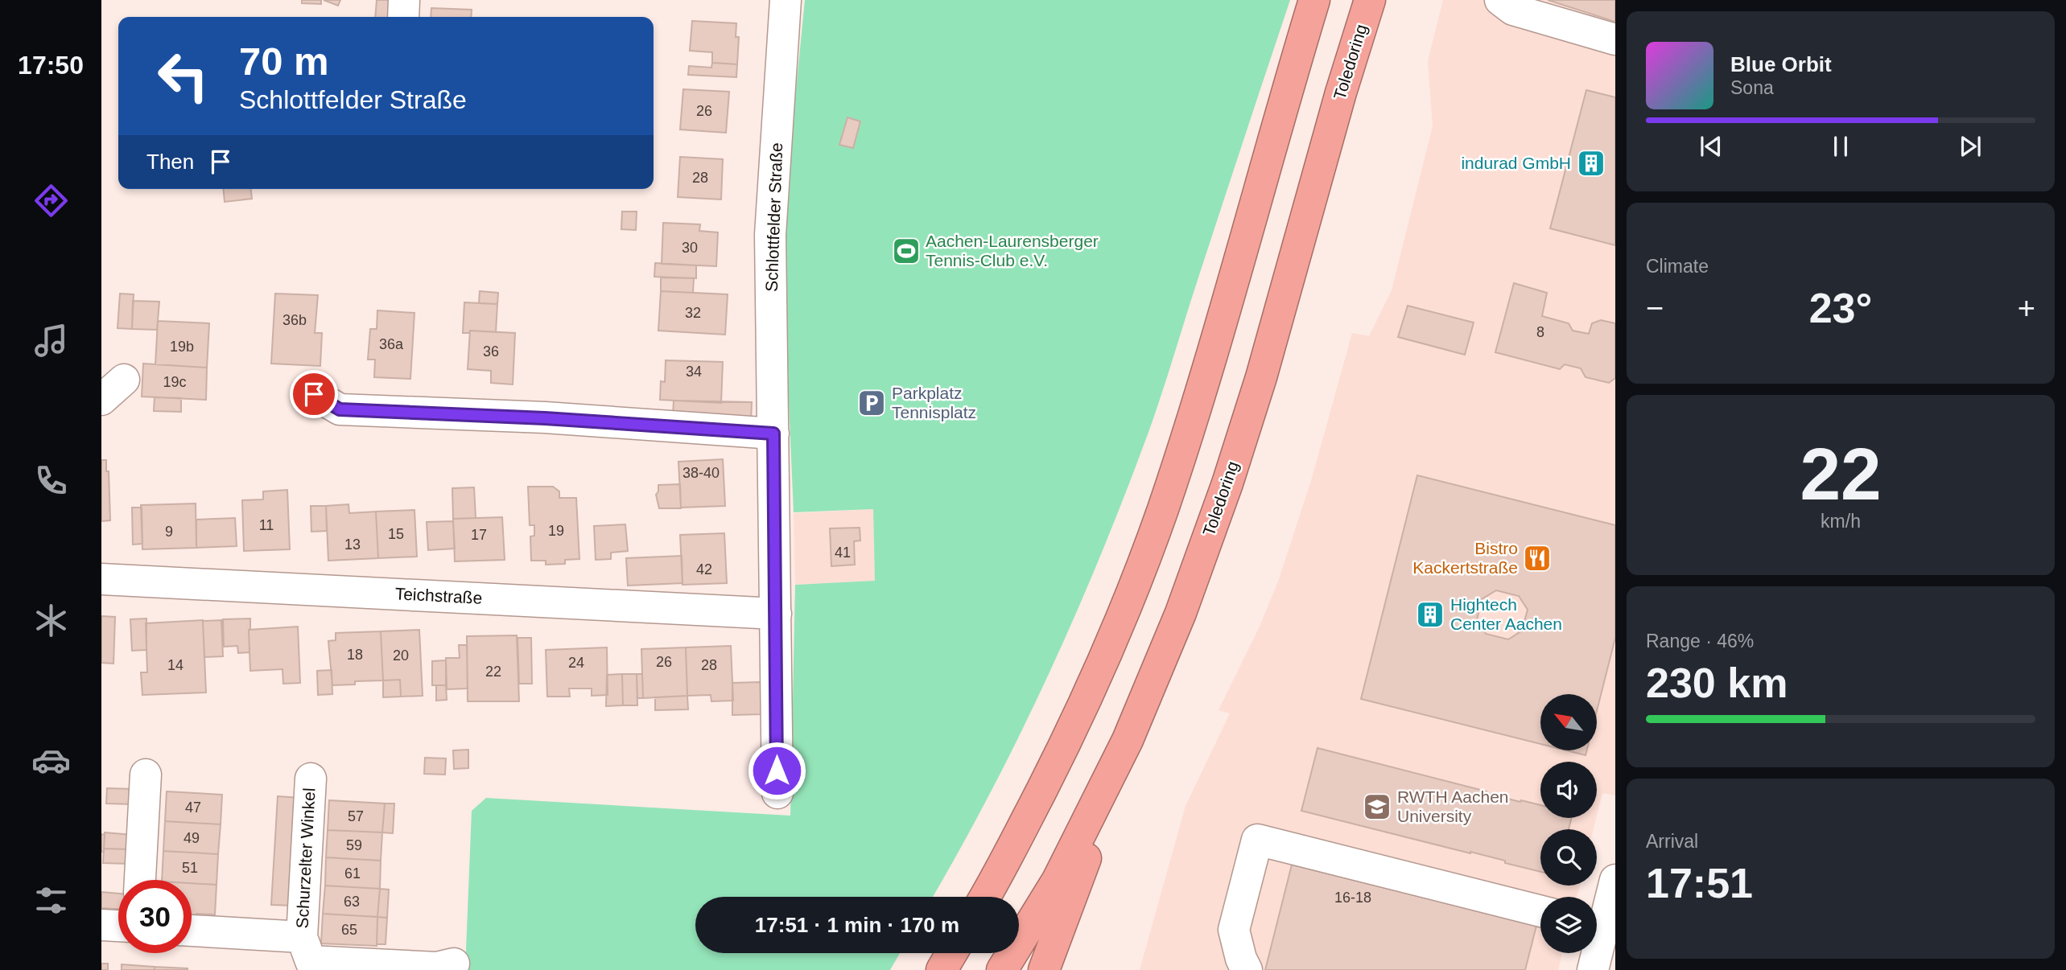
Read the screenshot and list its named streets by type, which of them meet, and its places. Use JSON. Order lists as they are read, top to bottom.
{
  "streets": {
    "highway": ["Toledoring"],
    "street": ["Schlottfelder Straße", "Teichstraße", "Schurzelter Winkel"]
  },
  "crossings": [
    ["Schlottfelder Straße", "Teichstraße"]
  ],
  "places": {
    "building": ["indurad GmbH", "Hightech Center Aachen"],
    "sports": ["Aachen-Laurensberger Tennis-Club e.V."],
    "parking": ["Parkplatz Tennisplatz"],
    "restaurant": ["Bistro Kackertstraße"],
    "school or university": ["RWTH Aachen University"]
  },
  "house_numbers": [
    "26",
    "28",
    "30",
    "32",
    "36b",
    "8",
    "36a",
    "19b",
    "36",
    "34",
    "19c",
    "38-40",
    "11",
    "19",
    "9",
    "15",
    "17",
    "13",
    "41",
    "42",
    "18",
    "20",
    "26",
    "24",
    "14",
    "28",
    "22",
    "47",
    "57",
    "49",
    "59",
    "51",
    "61",
    "16-18",
    "63",
    "65"
  ],
  "north": "top left",
  "page": {
    "tabs": "17:50",
    "turn": ["70 m", "Schlottfelder Straße"],
    "song": ["Blue Orbit", "Sona"],
    "then": "Then",
    "tile": [
      "Climate",
      ["22", "km/h"],
      ["Range · 46%", "230 km"],
      ["Arrival", "17:51"]
    ],
    "heat": ["−", "23°", "+"],
    "limit": "30",
    "trip": "17:51 · 1 min · 170 m"
  }
}
